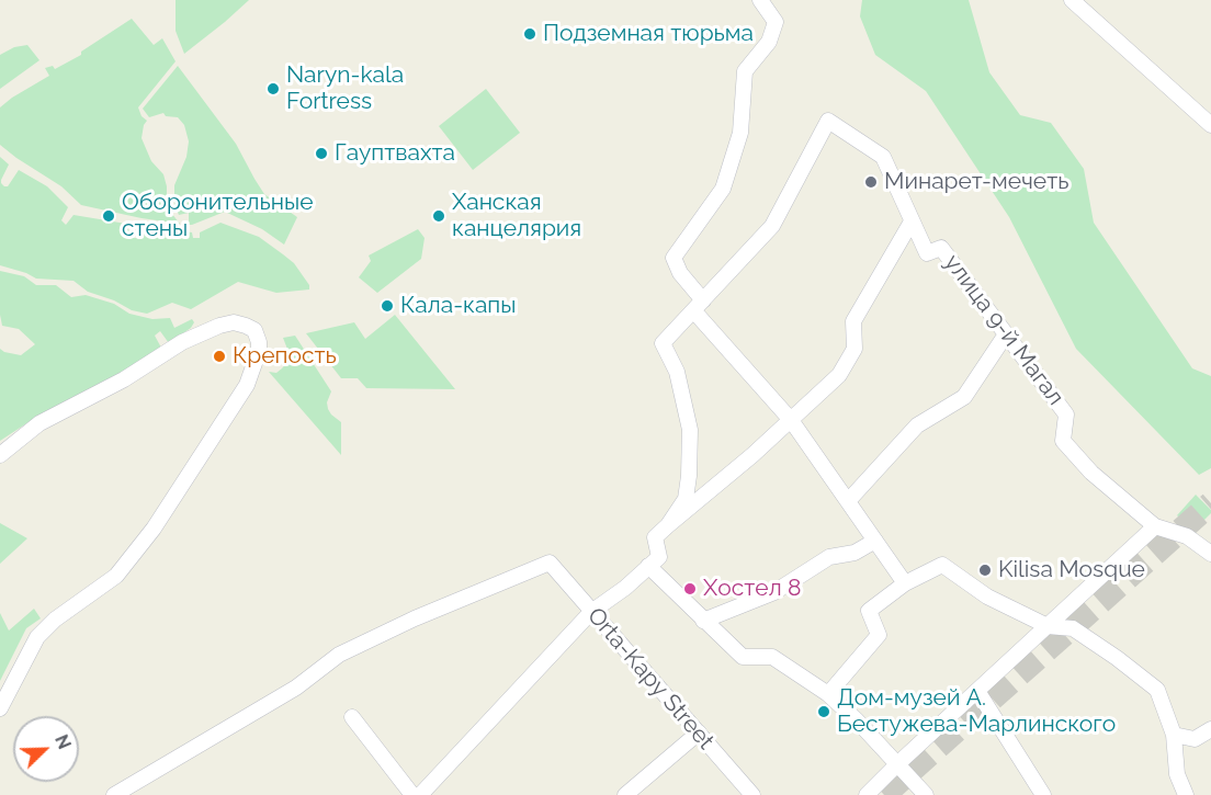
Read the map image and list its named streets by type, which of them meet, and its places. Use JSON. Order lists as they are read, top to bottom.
{
  "streets": {
    "street": ["улица 9-й Магал", "Orta-Kapy Street"]
  },
  "places": [
    "Подземная тюрьма",
    "Naryn-kala Fortress",
    "Гауптвахта",
    "Минарет-мечеть",
    "Оборонительные стены",
    "Ханская канцелярия",
    "Кала-капы",
    "Крепость",
    "Kilisa Mosque",
    "Хостел 8",
    "Дом-музей А. Бестужева-Марлинского"
  ],
  "north": "top right"
}
